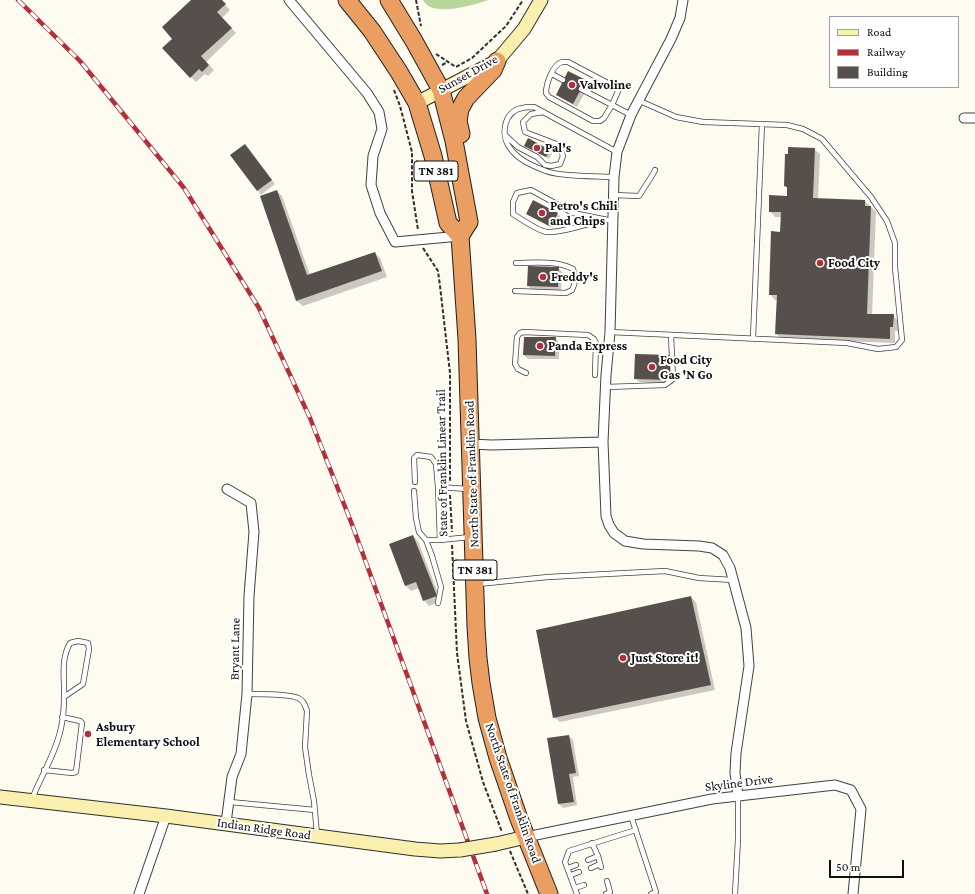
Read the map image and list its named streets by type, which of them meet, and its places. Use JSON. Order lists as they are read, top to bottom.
{
  "streets": {
    "highway": ["TN 381", "North State of Franklin Road"],
    "street": [
      "Sunset Drive",
      "Bryant Lane",
      "Skyline Drive",
      "Indian Ridge Road"
    ],
    "path": ["State of Franklin Linear Trail"]
  },
  "crossings": [
    ["Sunset Drive", "TN 381"],
    ["Sunset Drive", "North State of Franklin Road"],
    ["TN 381", "State of Franklin Linear Trail"],
    ["TN 381", "North State of Franklin Road"],
    ["State of Franklin Linear Trail", "Indian Ridge Road"],
    ["North State of Franklin Road", "Skyline Drive"],
    ["North State of Franklin Road", "Indian Ridge Road"],
    ["Bryant Lane", "Indian Ridge Road"],
    ["Skyline Drive", "Indian Ridge Road"]
  ],
  "places": [
    "Valvoline",
    "Pal's",
    "Petro's Chili and Chips",
    "Food City",
    "Freddy's",
    "Panda Express",
    "Food City Gas 'N Go",
    "Just Store it!",
    "Asbury Elementary School"
  ],
  "legend": ["Road", "Railway", "Building"],
  "scale_bar": "50 m"
}
